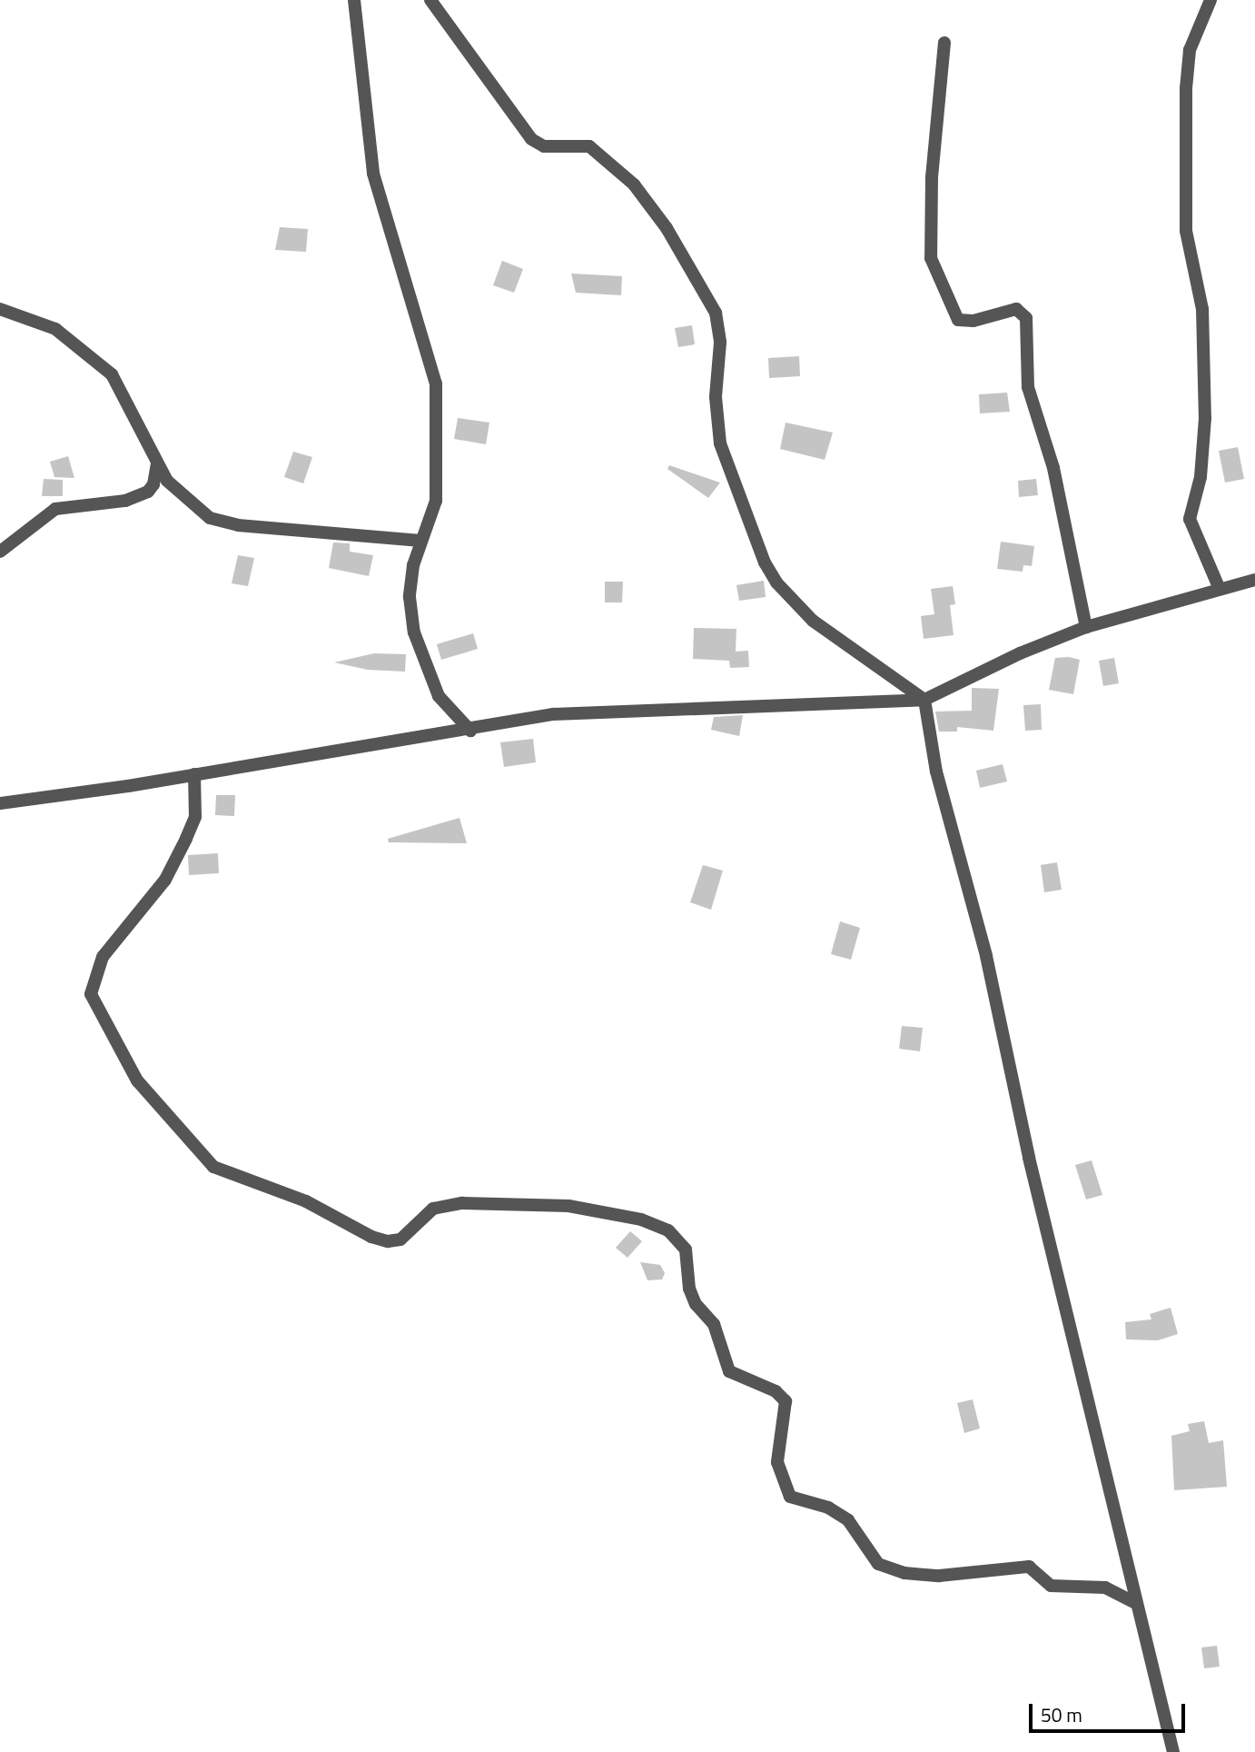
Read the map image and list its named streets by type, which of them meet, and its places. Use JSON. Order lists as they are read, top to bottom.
{
  "scale_bar": "50 m"
}
